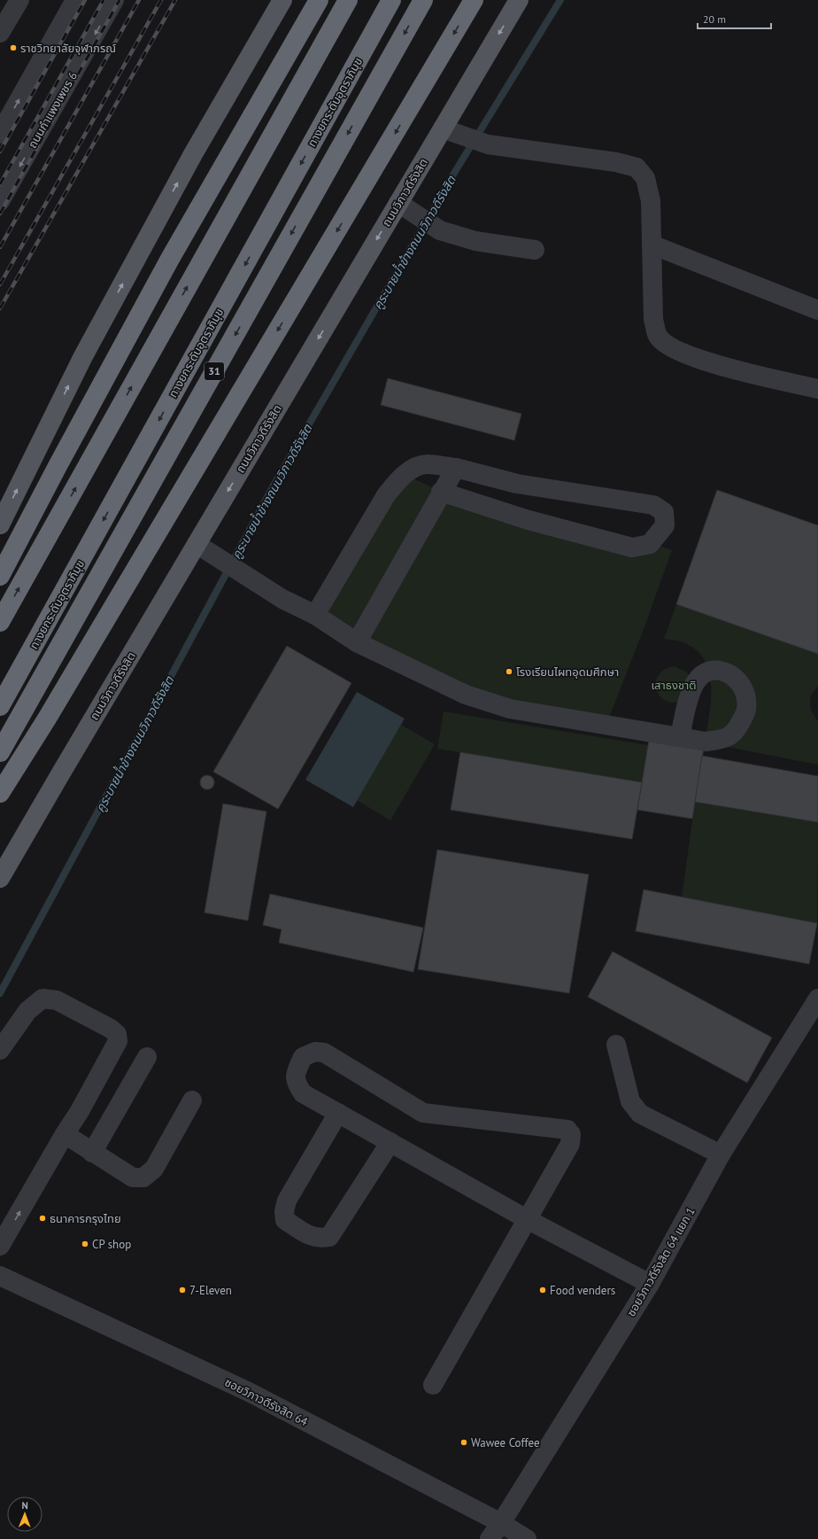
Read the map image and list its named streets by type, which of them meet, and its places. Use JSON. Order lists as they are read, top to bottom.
{
  "streets": {
    "highway": ["ทางยกระดับอุตราภิมุข", "31"],
    "main road": ["ถนนวิภาวดีรังสิต"],
    "street": ["ถนนกำแพงเพชร 6", "ซอยวิภาวดีรังสิต 64 แยก 1", "ซอยวิภาวดีรังสิต 64"]
  },
  "crossings": [
    ["ซอยวิภาวดีรังสิต 64 แยก 1", "ซอยวิภาวดีรังสิต 64"]
  ],
  "one_way": ["ถนนวิภาวดีรังสิต"],
  "water": ["คูระบายน้ำข้างถนนวิภาวดีรังสิต"],
  "parks": ["เสาธงชาติ"],
  "places": [
    "ราชวิทยาลัยจุฬาภรณ์",
    "โรงเรียนไผทอุดมศึกษา",
    "ธนาคารกรุงไทย",
    "CP shop",
    "7-Eleven",
    "Food venders",
    "Wawee Coffee"
  ],
  "scale_bar": "20 m",
  "north": "top"
}
